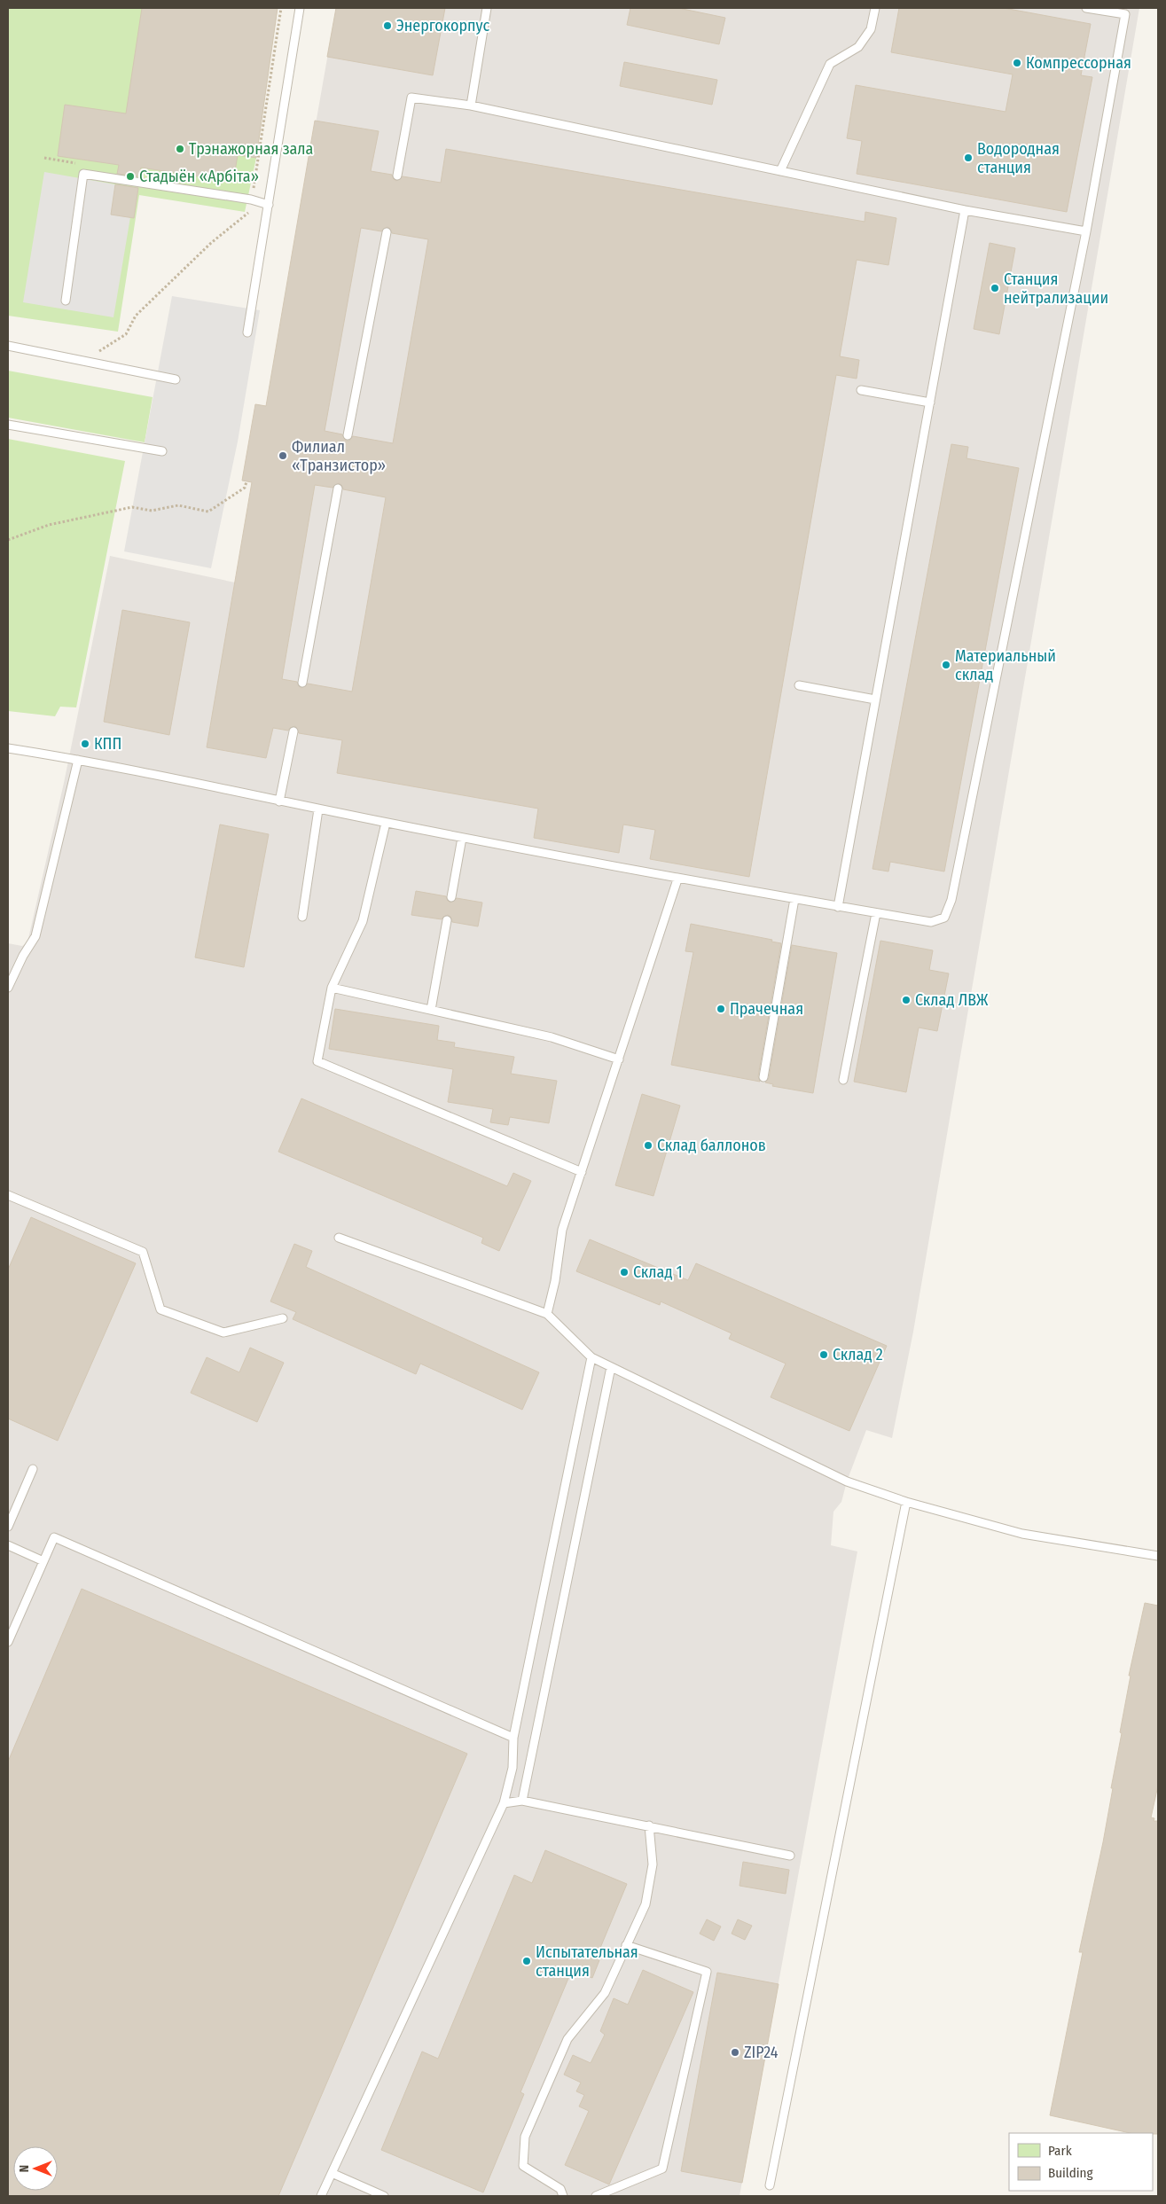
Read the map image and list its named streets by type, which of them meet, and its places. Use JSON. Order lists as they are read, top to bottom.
{
  "places": [
    "Энергокорпус",
    "Компрессорная",
    "Трэнажорная зала",
    "Водородная станция",
    "Стадыён «Арбіта»",
    "Станция нейтрализации",
    "Филиал «Транзистор»",
    "Материальный склад",
    "КПП",
    "Склад ЛВЖ",
    "Прачечная",
    "Склад баллонов",
    "Склад 1",
    "Склад 2",
    "Испытательная станция",
    "ZIP24"
  ],
  "legend": ["Park", "Building"],
  "north": "left"
}
